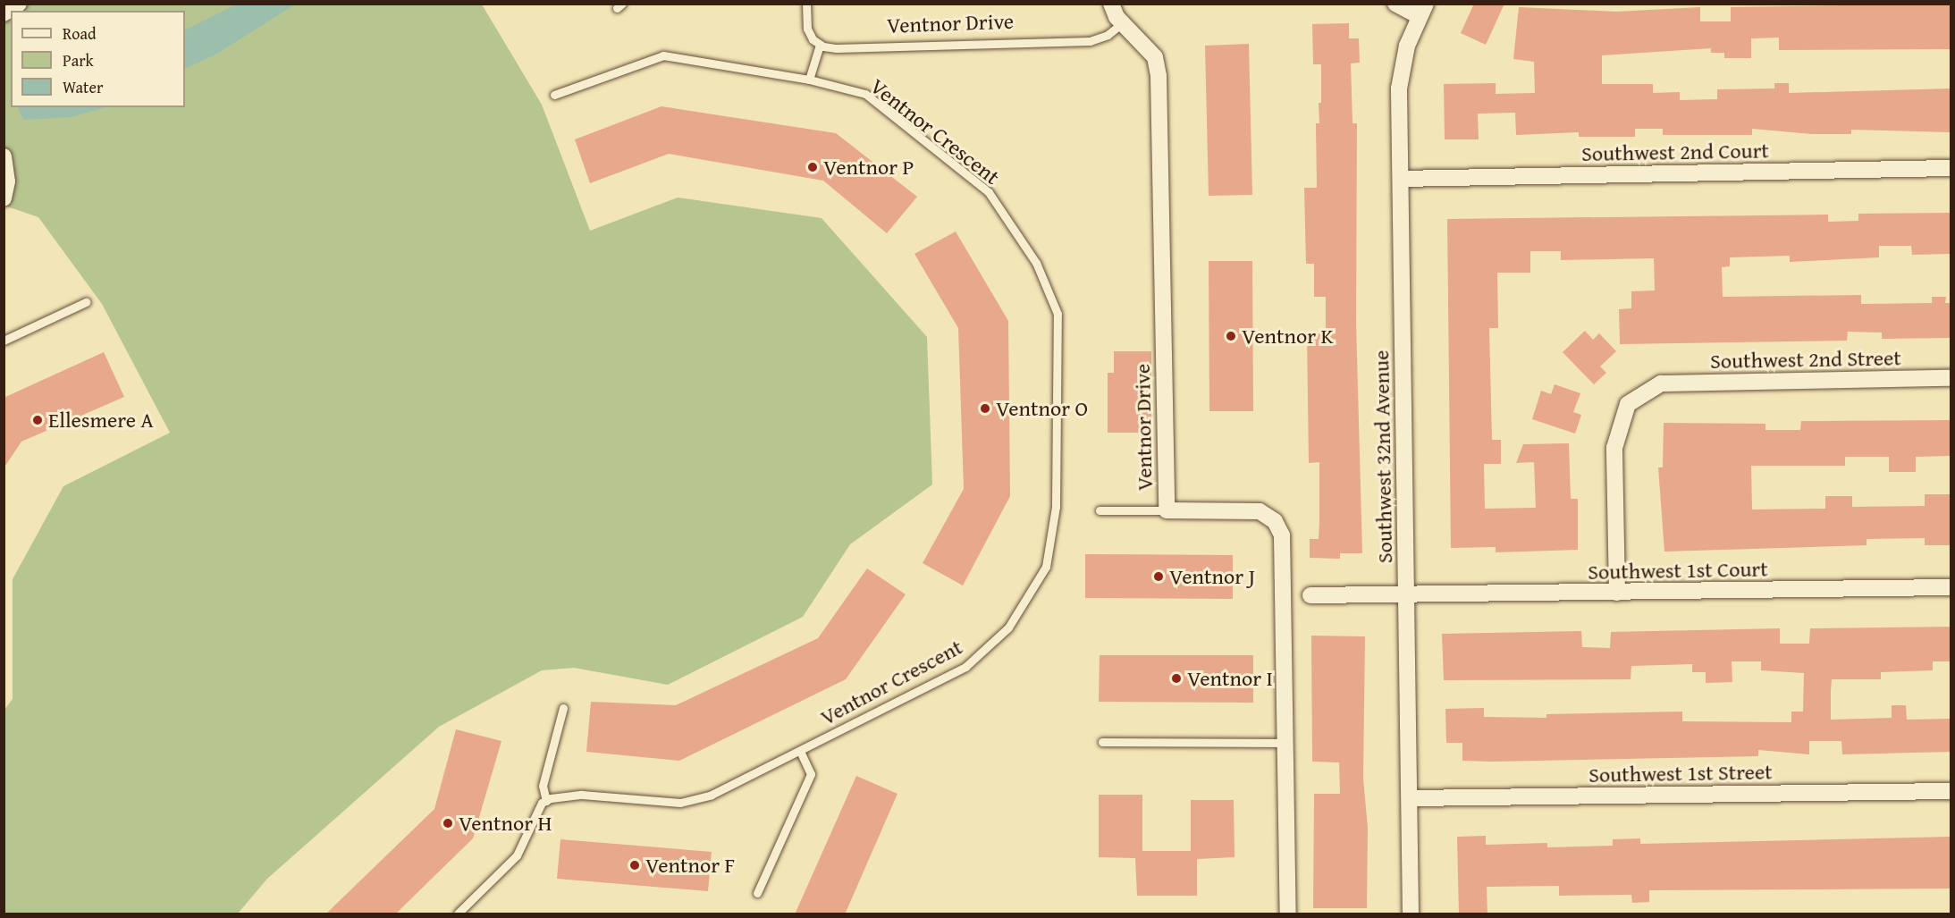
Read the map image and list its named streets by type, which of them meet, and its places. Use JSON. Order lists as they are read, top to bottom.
{
  "streets": {
    "street": [
      "Ventnor Drive",
      "Southwest 2nd Court",
      "Southwest 2nd Street",
      "Southwest 32nd Avenue",
      "Southwest 1st Court",
      "Southwest 1st Street"
    ],
    "lane": ["Ventnor Crescent"]
  },
  "crossings": [
    ["Southwest 2nd Court", "Southwest 32nd Avenue"],
    ["Southwest 2nd Street", "Southwest 1st Court"],
    ["Southwest 32nd Avenue", "Southwest 1st Court"],
    ["Southwest 32nd Avenue", "Southwest 1st Street"]
  ],
  "places": [
    "Ventnor P",
    "Ventnor K",
    "Ventnor O",
    "Ellesmere A",
    "Ventnor J",
    "Ventnor I",
    "Ventnor H",
    "Ventnor F"
  ],
  "legend": ["Road", "Park", "Water"]
}
